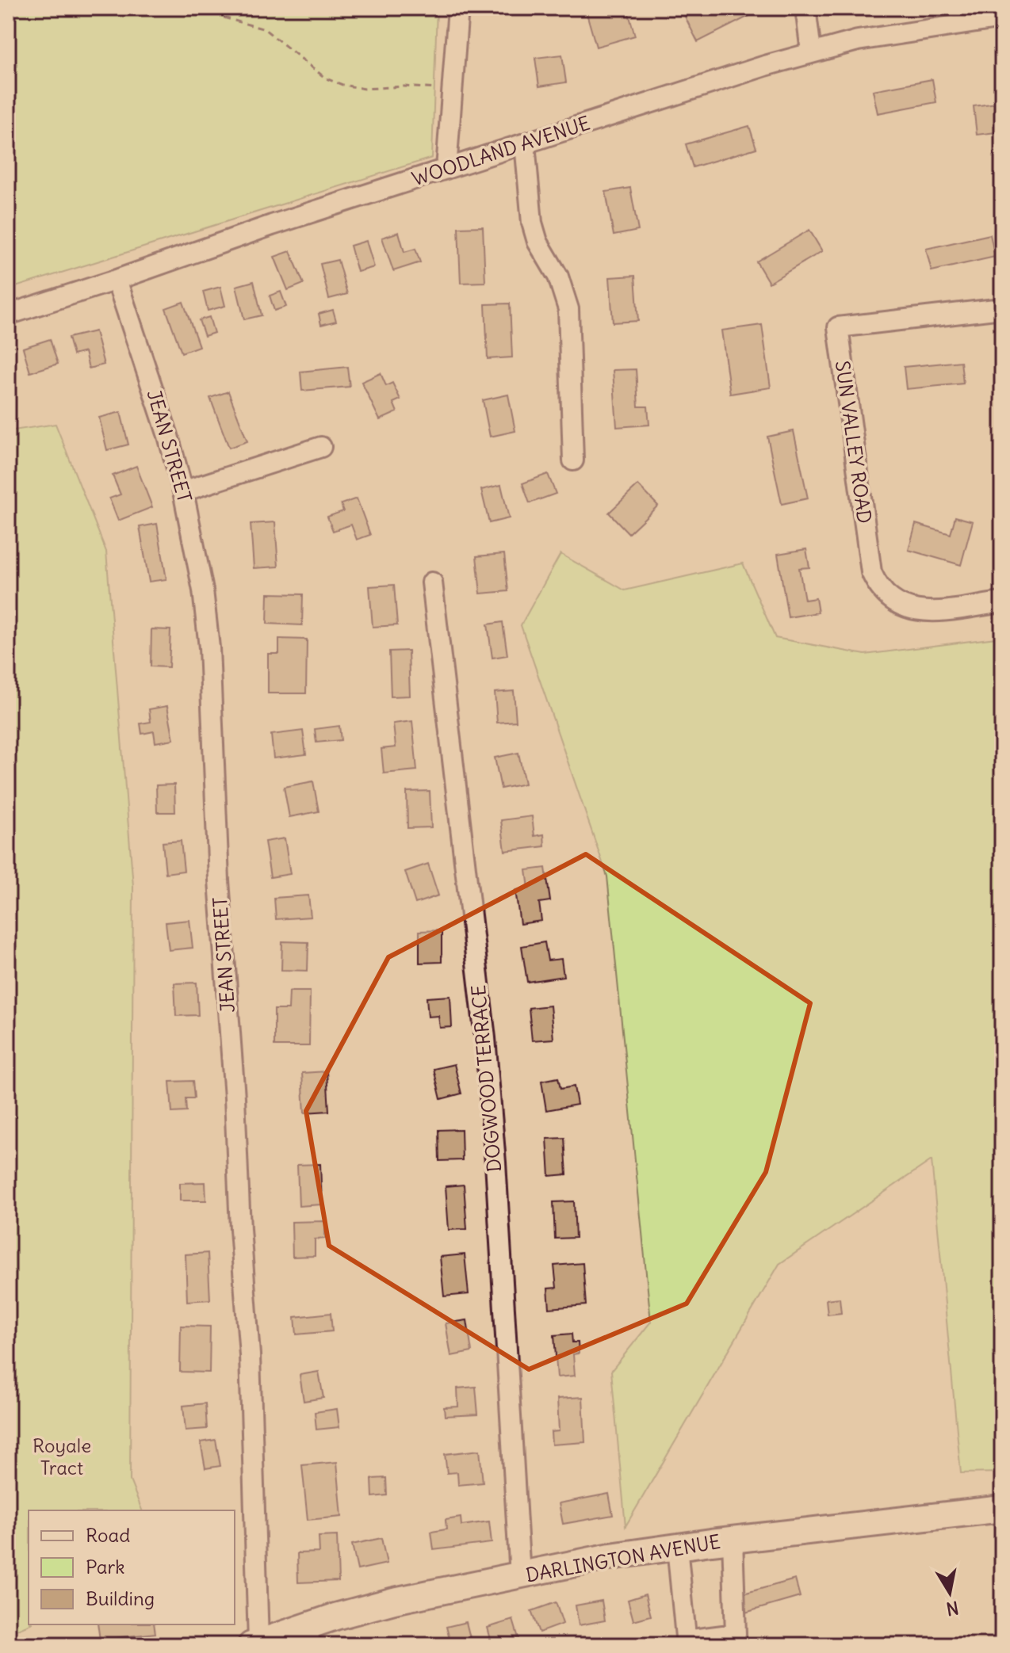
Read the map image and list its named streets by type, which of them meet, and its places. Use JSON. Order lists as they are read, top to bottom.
{
  "streets": {
    "main road": ["DARLINGTON AVENUE"],
    "street": [
      "WOODLAND AVENUE",
      "SUN VALLEY ROAD",
      "JEAN STREET",
      "DOGWOOD TERRACE"
    ]
  },
  "crossings": [
    ["WOODLAND AVENUE", "JEAN STREET"],
    ["JEAN STREET", "DARLINGTON AVENUE"],
    ["DOGWOOD TERRACE", "DARLINGTON AVENUE"]
  ],
  "parks": ["Royale Tract"],
  "legend": ["Road", "Park", "Building"],
  "north": "bottom"
}
